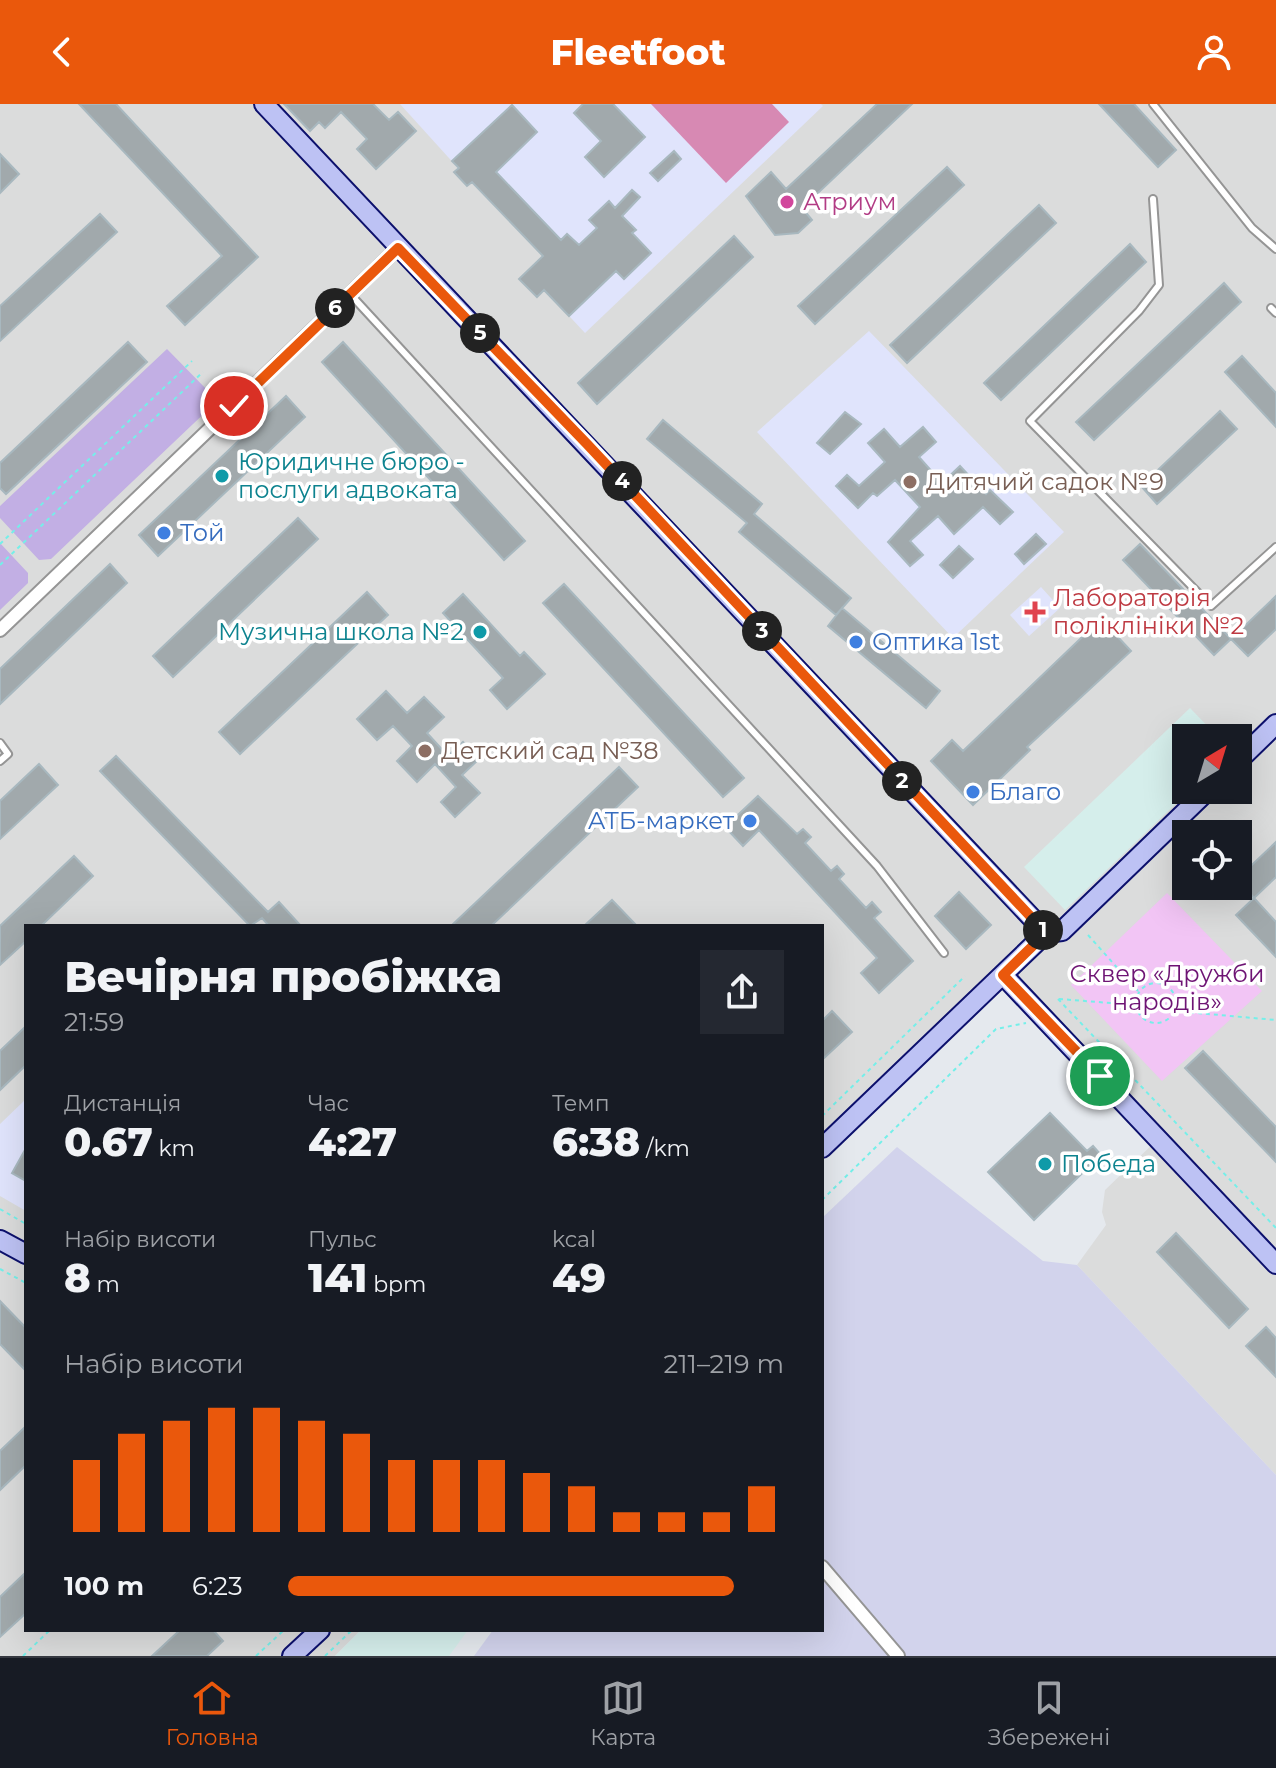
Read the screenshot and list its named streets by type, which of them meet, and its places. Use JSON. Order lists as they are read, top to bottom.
{
  "parks": ["Сквер «Дружби народів»"],
  "places": {
    "other": [
      "Атриум",
      "Юридичне бюро - послуги адвоката",
      "Дитячий садок №9",
      "Той",
      "Музична школа №2",
      "Оптика 1st",
      "Детский сад №38",
      "Благо",
      "АТБ-маркет",
      "Победа"
    ],
    "health": ["Лабораторія поліклініки №2"]
  },
  "north": "top right",
  "page": {
    "header": "Fleetfoot",
    "pins": [
      "6",
      "5",
      "4",
      "3",
      "2",
      "1"
    ],
    "heading": ["Вечірня пробіжка", "21:59"],
    "stats": [
      ["Дистанція", "0.67 km"],
      ["Час", "4:27"],
      ["Темп", "6:38 /km"],
      ["Набір висоти", "8 m"],
      ["Пульс", "141 bpm"],
      ["kcal", "49"]
    ],
    "chart": ["Набір висоти", "211–219 m"],
    "list": [
      {
        "name": "100 m",
        "note": "6:23"
      }
    ],
    "tabs": ["Головна", "Карта", "Збережені"]
  }
}
